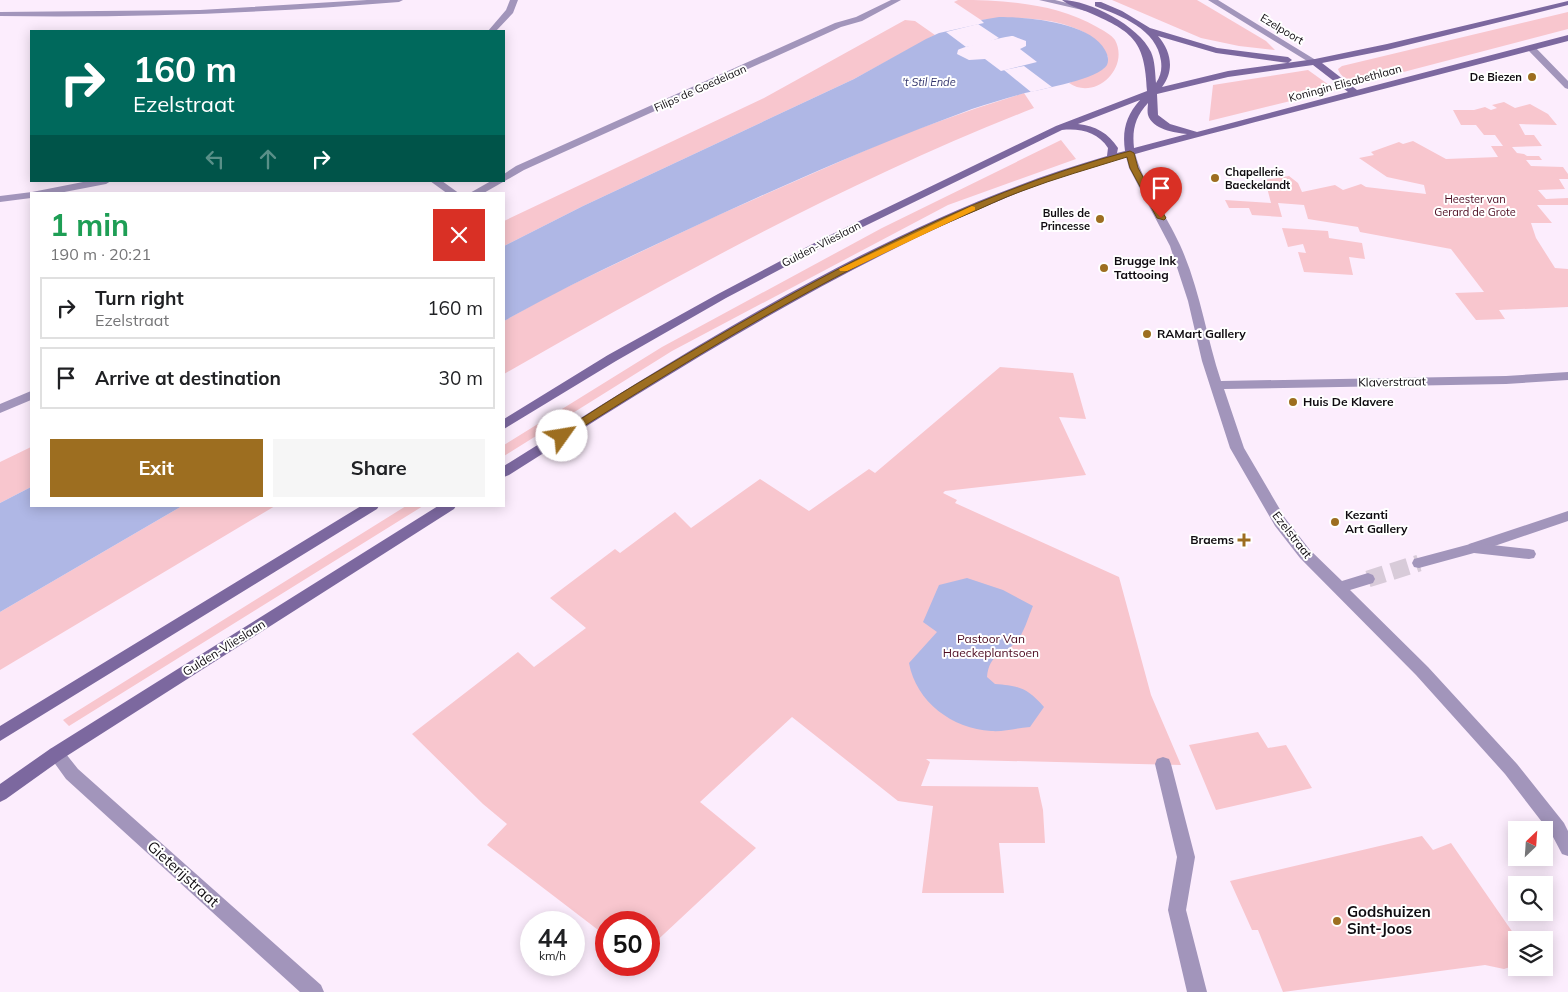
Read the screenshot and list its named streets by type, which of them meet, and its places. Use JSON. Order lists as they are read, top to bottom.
{
  "streets": {
    "main road": ["Koningin Elisabethlaan", "Gulden-Vlieslaan"],
    "street": [
      "Ezelpoort",
      "Filips de Goedelaan",
      "Klaverstraat",
      "Ezelstraat",
      "Gieterijstraat"
    ]
  },
  "crossings": [
    ["Ezelpoort", "Koningin Elisabethlaan"],
    ["Koningin Elisabethlaan", "Gulden-Vlieslaan"],
    ["Koningin Elisabethlaan", "Ezelstraat"],
    ["Gulden-Vlieslaan", "Gieterijstraat"],
    ["Klaverstraat", "Ezelstraat"]
  ],
  "water": ["'t Stil Ende"],
  "parks": ["Heester van Gerard de Grote", "Pastoor Van Haeckeplantsoen"],
  "places": {
    "other": [
      "De Biezen",
      "Chapellerie Baeckelandt",
      "Bulles de Princesse",
      "Brugge Ink Tattooing",
      "RAMart Gallery",
      "Huis De Klavere",
      "Kezanti Art Gallery",
      "Godshuizen Sint-Joos"
    ],
    "health": ["Braems"]
  },
  "north": "top right",
  "page": {
    "turn": ["160 m", "Ezelstraat"],
    "heading": ["1 min", "190 m · 20:21"],
    "list": [
      {
        "name": "Turn right",
        "note": "Ezelstraat",
        "value": "160 m"
      },
      {
        "name": "Arrive at destination",
        "value": "30 m"
      }
    ],
    "buttons": ["Exit", "Share"],
    "speed": "44 km/h",
    "limit": "50"
  }
}
